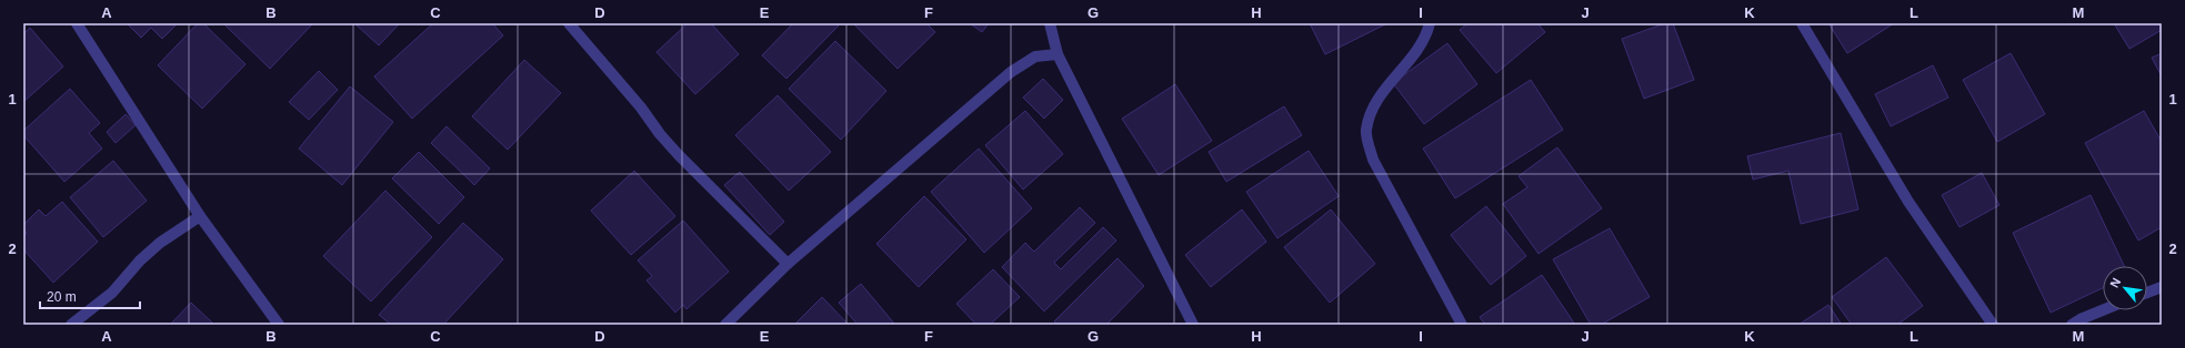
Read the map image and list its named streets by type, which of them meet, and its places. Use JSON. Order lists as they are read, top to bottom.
{
  "scale_bar": "20 m",
  "north": "top left",
  "grid": {
    "columns": [
      "A",
      "B",
      "C",
      "D",
      "E",
      "F",
      "G",
      "H",
      "I",
      "J",
      "K",
      "L",
      "M"
    ],
    "rows": ["1", "2"]
  }
}
